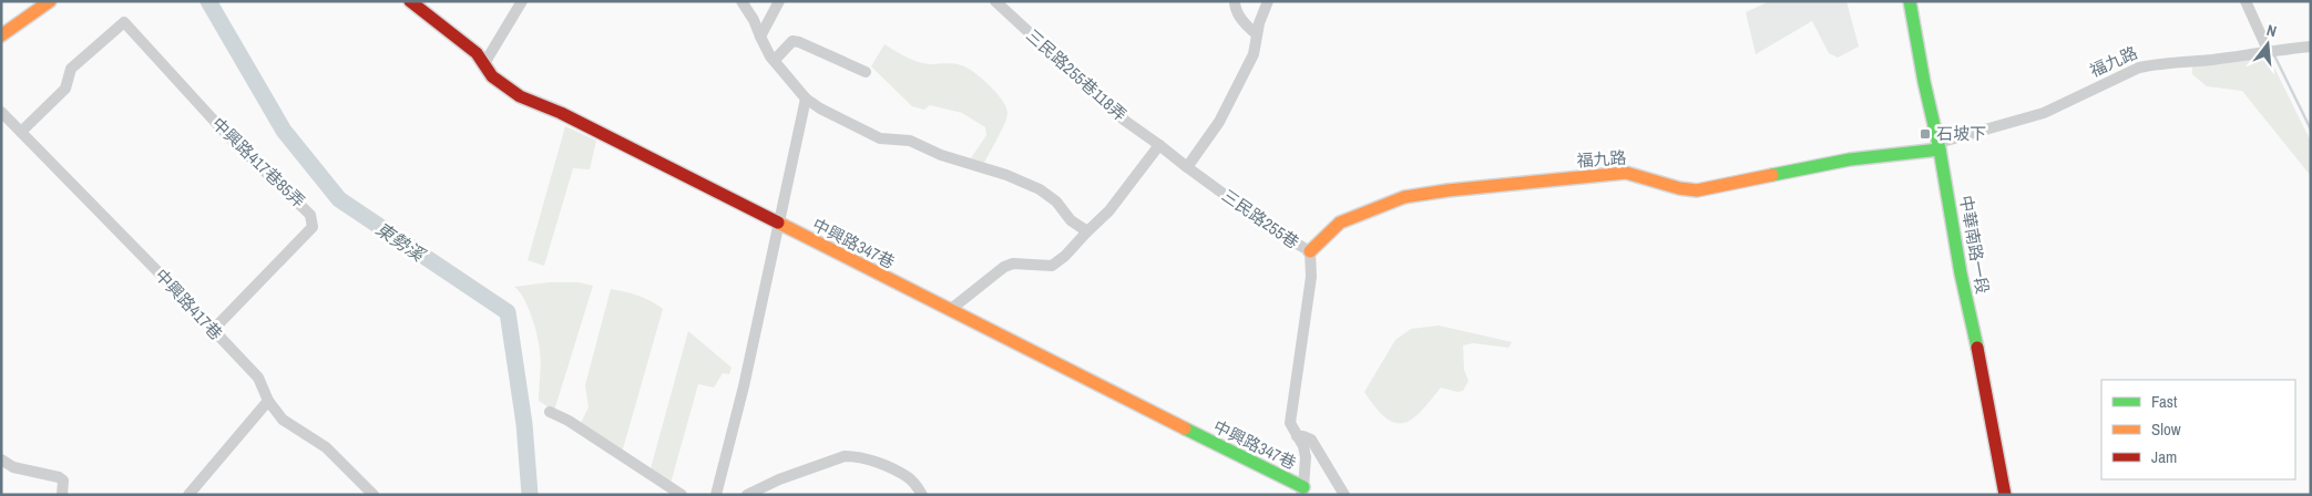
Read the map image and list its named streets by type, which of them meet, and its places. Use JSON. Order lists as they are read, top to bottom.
{
  "streets": {
    "street": [
      "福九路",
      "三民路255巷118弄",
      "中興路417巷85弄",
      "三民路255巷",
      "中興路347巷",
      "中華南路一段",
      "中興路417巷"
    ]
  },
  "crossings": [
    ["福九路", "三民路255巷"],
    ["福九路", "中華南路一段"],
    ["三民路255巷118弄", "三民路255巷"],
    ["中興路417巷85弄", "中興路417巷"],
    ["三民路255巷", "中興路347巷"]
  ],
  "water": ["東勢溪"],
  "places": {
    "transit": ["石坡下"]
  },
  "legend": ["Fast", "Slow", "Jam"],
  "north": "top"
}
